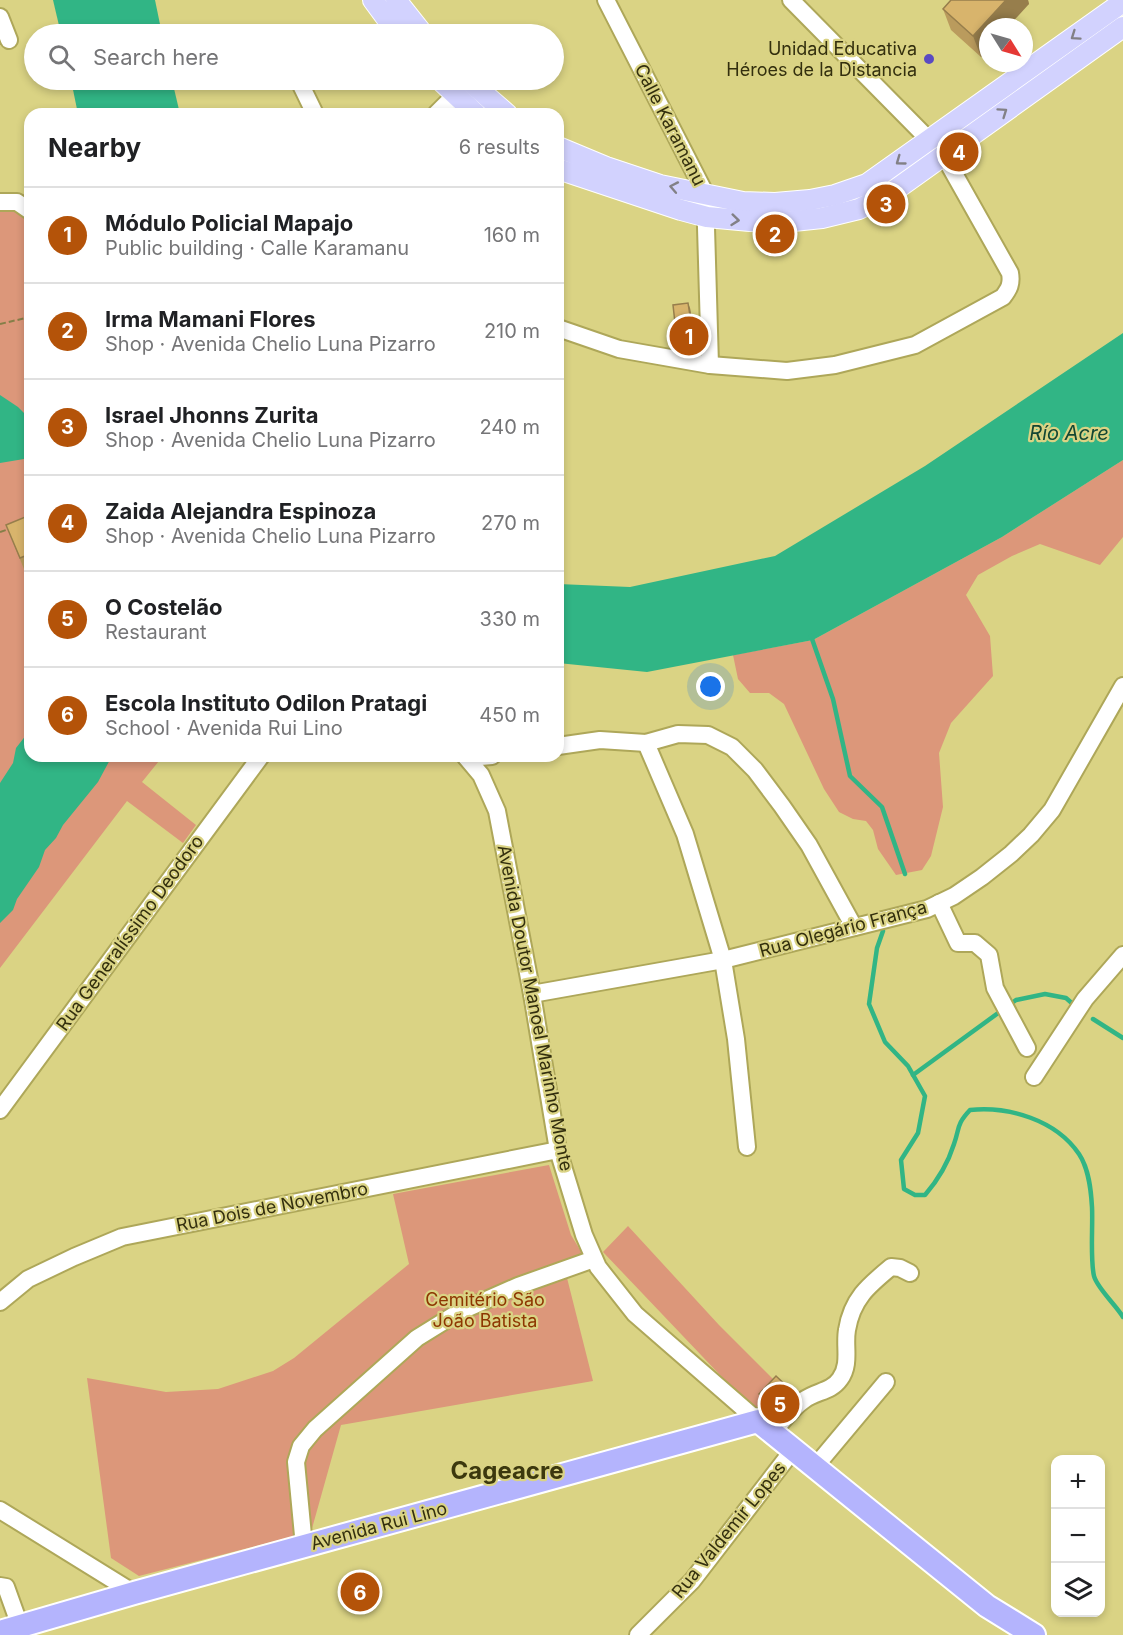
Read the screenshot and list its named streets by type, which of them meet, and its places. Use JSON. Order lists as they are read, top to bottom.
{
  "streets": {
    "highway": ["Avenida Doutor Manoel Marinho Monte", "Avenida Rui Lino"],
    "street": [
      "Calle Karamanu",
      "Rua Olegário França",
      "Rua Generalíssimo Deodoro",
      "Rua Dois de Novembro",
      "Rua Valdemir Lopes"
    ]
  },
  "crossings": [
    ["Rua Olegário França", "Avenida Doutor Manoel Marinho Monte"],
    ["Avenida Doutor Manoel Marinho Monte", "Rua Dois de Novembro"],
    ["Avenida Doutor Manoel Marinho Monte", "Avenida Rui Lino"],
    ["Avenida Doutor Manoel Marinho Monte", "Rua Valdemir Lopes"]
  ],
  "districts": ["Cageacre"],
  "water": ["Río Acre"],
  "parks": ["Cemitério São João Batista"],
  "places": ["Unidad Educativa Héroes de la Distancia"],
  "north": "bottom right",
  "page": {
    "search": "Search here",
    "heading": ["Nearby", "6 results"],
    "pins": [
      "4",
      "3",
      "2",
      "1",
      "5",
      "6"
    ],
    "list": [
      {
        "mark": "1",
        "name": "Módulo Policial Mapajo",
        "note": "Public building · Calle Karamanu",
        "value": "160 m"
      },
      {
        "mark": "2",
        "name": "Irma Mamani Flores",
        "note": "Shop · Avenida Chelio Luna Pizarro",
        "value": "210 m"
      },
      {
        "mark": "3",
        "name": "Israel Jhonns Zurita",
        "note": "Shop · Avenida Chelio Luna Pizarro",
        "value": "240 m"
      },
      {
        "mark": "4",
        "name": "Zaida Alejandra Espinoza",
        "note": "Shop · Avenida Chelio Luna Pizarro",
        "value": "270 m"
      },
      {
        "mark": "5",
        "name": "O Costelão",
        "note": "Restaurant",
        "value": "330 m"
      },
      {
        "mark": "6",
        "name": "Escola Instituto Odilon Pratagi",
        "note": "School · Avenida Rui Lino",
        "value": "450 m"
      }
    ],
    "map_buttons": ["+", "−"]
  }
}
